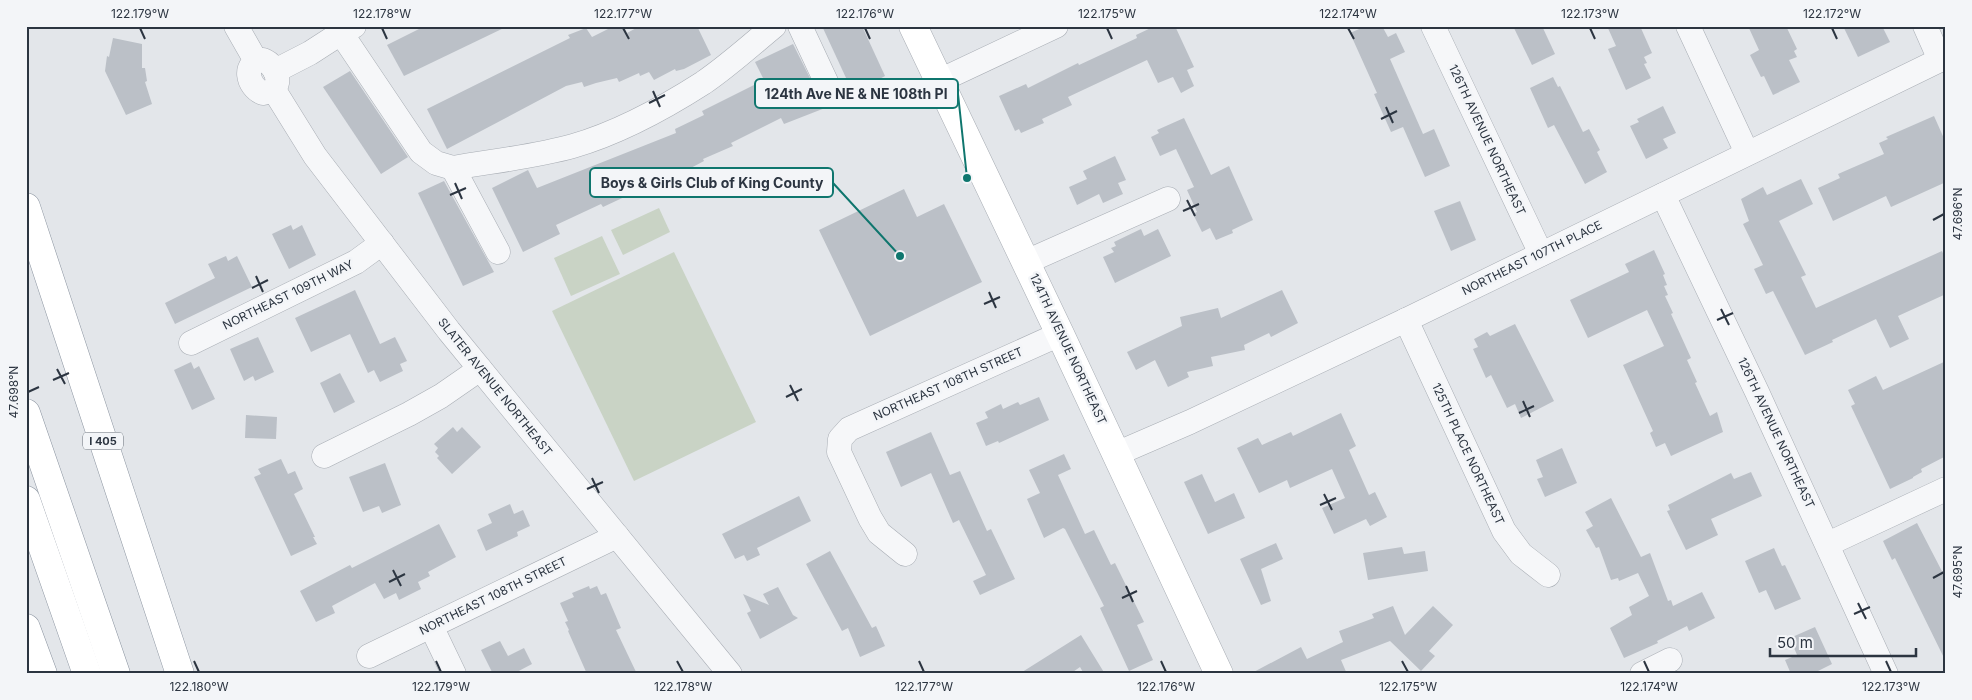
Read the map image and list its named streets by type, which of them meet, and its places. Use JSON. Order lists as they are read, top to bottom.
{
  "streets": {
    "main road": ["124TH AVENUE NORTHEAST", "I 405"],
    "street": [
      "126TH AVENUE NORTHEAST",
      "NORTHEAST 107TH PLACE",
      "NORTHEAST 109TH WAY",
      "NORTHEAST 108TH STREET",
      "SLATER AVENUE NORTHEAST",
      "125TH PLACE NORTHEAST"
    ]
  },
  "crossings": [
    ["126TH AVENUE NORTHEAST", "NORTHEAST 107TH PLACE"],
    ["NORTHEAST 107TH PLACE", "124TH AVENUE NORTHEAST"],
    ["NORTHEAST 107TH PLACE", "125TH PLACE NORTHEAST"],
    ["NORTHEAST 109TH WAY", "SLATER AVENUE NORTHEAST"],
    ["124TH AVENUE NORTHEAST", "NORTHEAST 108TH STREET"],
    ["NORTHEAST 108TH STREET", "SLATER AVENUE NORTHEAST"]
  ],
  "places": ["124th Ave NE & NE 108th Pl", "Boys & Girls Club of King County"],
  "scale_bar": "50 m",
  "coordinates": [
    "122.179°W",
    "122.178°W",
    "122.177°W",
    "122.176°W",
    "122.175°W",
    "122.174°W",
    "122.173°W",
    "122.172°W",
    "47.696°N",
    "47.698°N",
    "47.695°N",
    "122.180°W"
  ]
}
